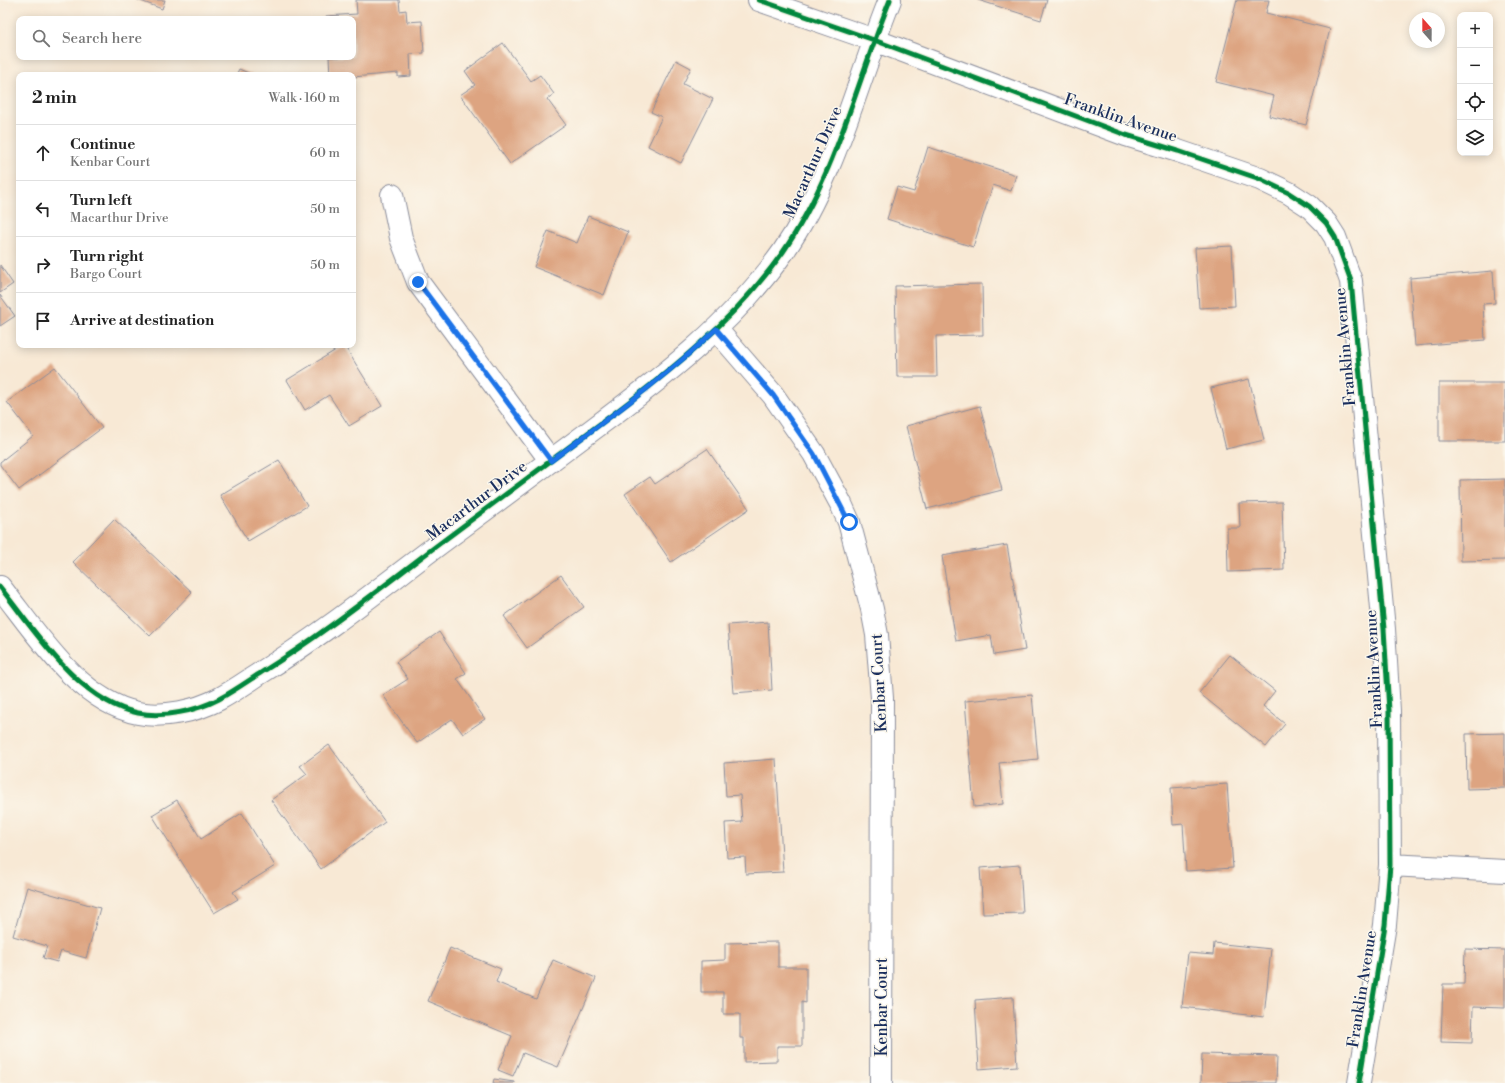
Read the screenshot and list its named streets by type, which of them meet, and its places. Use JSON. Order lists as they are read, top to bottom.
{
  "streets": {
    "street": ["Franklin Avenue", "Macarthur Drive", "Kenbar Court"]
  },
  "crossings": [
    ["Franklin Avenue", "Macarthur Drive"],
    ["Macarthur Drive", "Kenbar Court"]
  ],
  "north": "top",
  "page": {
    "map_buttons": ["+", "−"],
    "search": "Search here",
    "heading": ["2 min", "Walk · 160 m"],
    "list": [
      ["Continue", "Kenbar Court", "60 m"],
      ["Turn left", "Macarthur Drive", "50 m"],
      ["Turn right", "Bargo Court", "50 m"],
      "Arrive at destination"
    ]
  }
}
